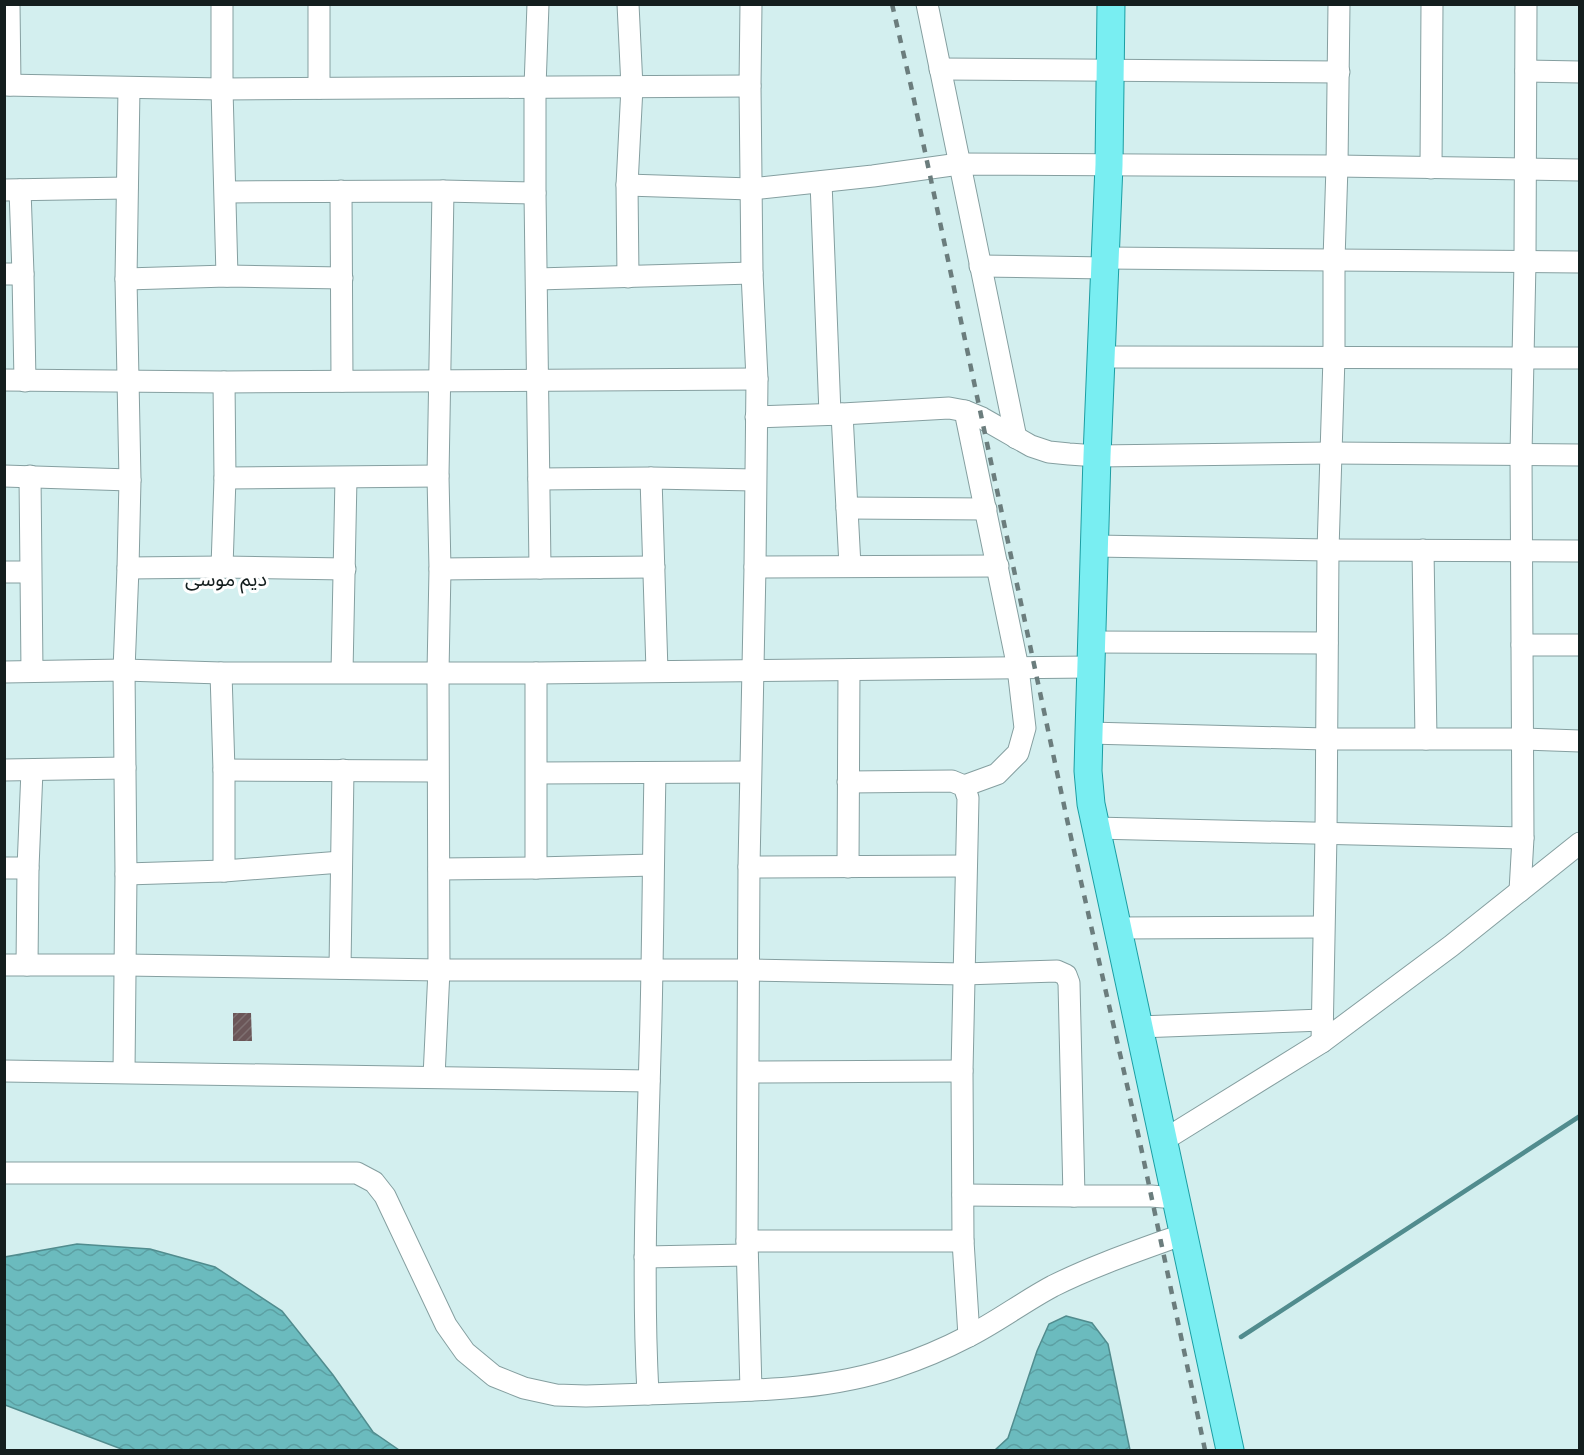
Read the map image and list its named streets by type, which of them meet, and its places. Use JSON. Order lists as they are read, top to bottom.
{
  "districts": ["ديم موسى"]
}
